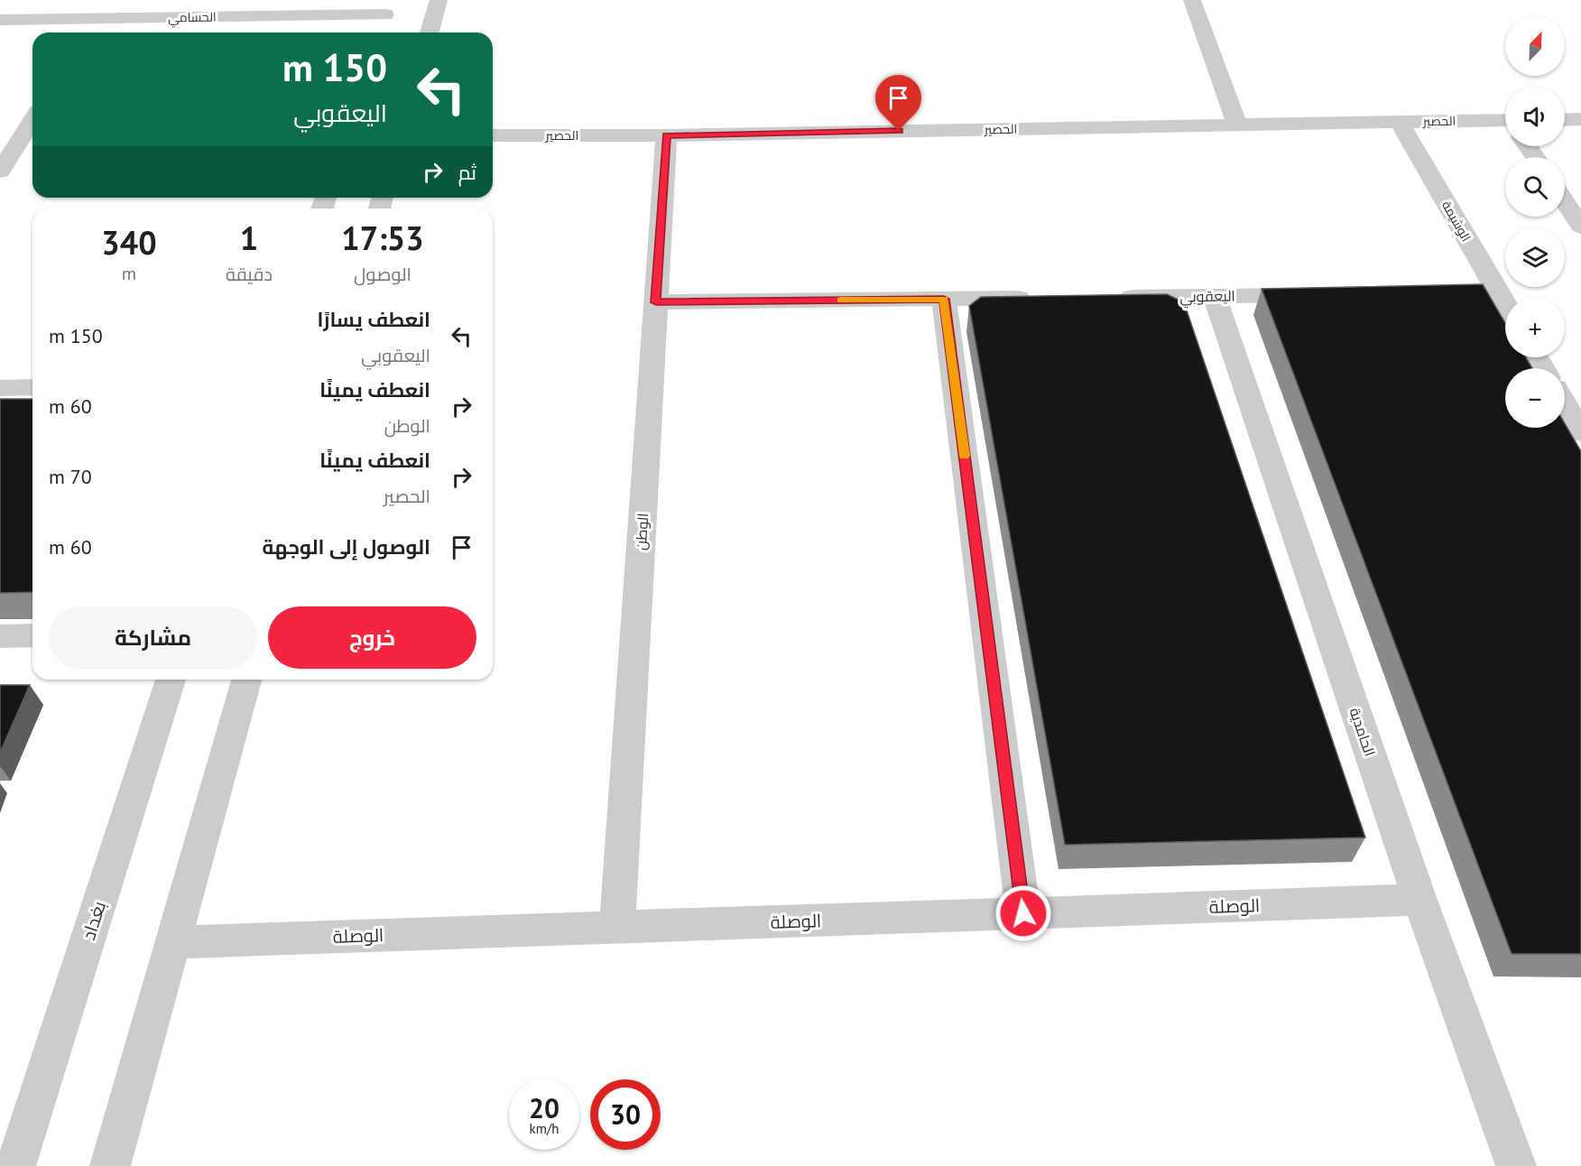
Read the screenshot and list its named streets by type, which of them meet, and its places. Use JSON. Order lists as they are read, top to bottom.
{
  "streets": {
    "street": [
      "الحسامي",
      "الحصير",
      "الوشيمة",
      "اليعقوبي",
      "الوطن",
      "الحامدية",
      "الوصلة",
      "بغداد"
    ]
  },
  "crossings": [
    ["الحصير", "الوشيمة"],
    ["الحصير", "الوطن"],
    ["اليعقوبي", "الحامدية"],
    ["الوطن", "الوصلة"],
    ["الحامدية", "الوصلة"]
  ],
  "north": "top right",
  "page": {
    "map_buttons": ["+", "−"],
    "turn": ["150 m", "اليعقوبي"],
    "then": "ثم",
    "eta": [
      "17:53",
      "الوصول",
      "1",
      "دقيقة",
      "340",
      "m"
    ],
    "list": [
      {
        "name": "انعطف يسارًا",
        "note": "اليعقوبي",
        "value": "150 m"
      },
      {
        "name": "انعطف يمينًا",
        "note": "الوطن",
        "value": "60 m"
      },
      {
        "name": "انعطف يمينًا",
        "note": "الحصير",
        "value": "70 m"
      },
      {
        "name": "الوصول إلى الوجهة",
        "value": "60 m"
      }
    ],
    "buttons": ["خروج", "مشاركة"],
    "speed": "20 km/h",
    "limit": "30"
  }
}
